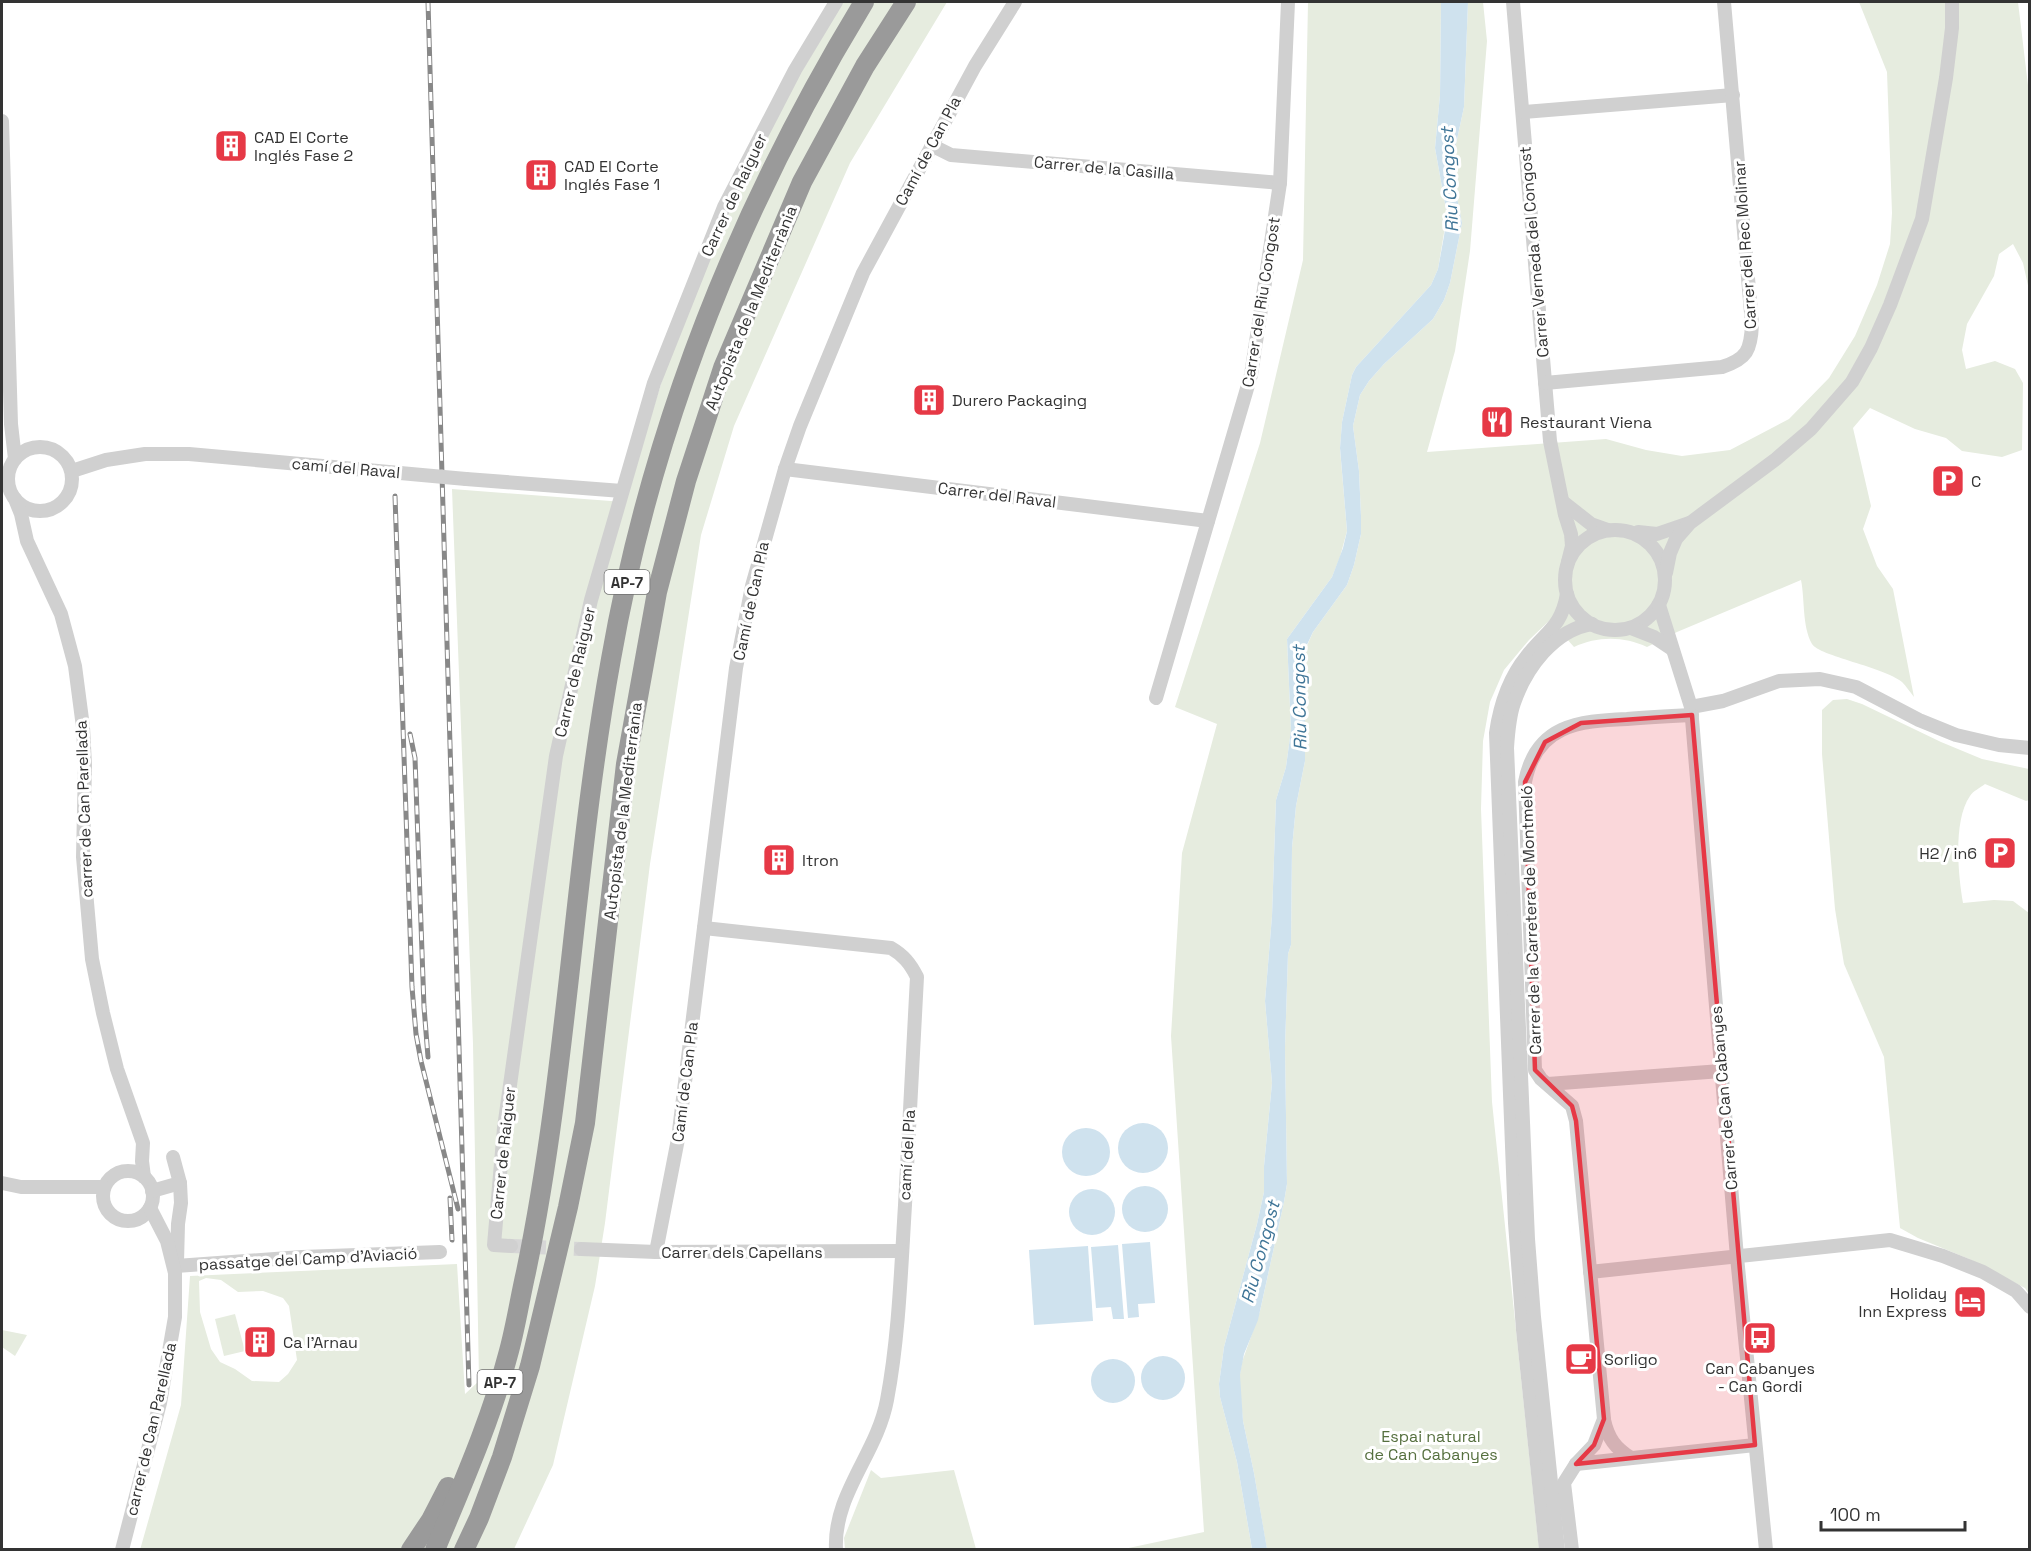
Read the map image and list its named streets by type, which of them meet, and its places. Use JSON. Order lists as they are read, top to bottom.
{
  "streets": {
    "highway": ["Autopista de la Mediterrània", "AP-7"],
    "street": [
      "Camí de Can Pla",
      "Carrer de la Casilla",
      "Carrer de Raiguer",
      "Carrer del Rec Molinar",
      "Carrer Verneda del Congost",
      "Carrer del Riu Congost",
      "camí del Raval",
      "Carrer del Raval",
      "carrer de Can Parellada",
      "Carrer de la Carretera de Montmeló",
      "Carrer de Can Cabanyes",
      "camí del Pla",
      "Carrer dels Capellans",
      "passatge del Camp d'Aviació"
    ]
  },
  "crossings": [
    ["Camí de Can Pla", "Carrer de la Casilla"],
    ["Camí de Can Pla", "Carrer del Raval"],
    ["Camí de Can Pla", "camí del Pla"],
    ["Camí de Can Pla", "Carrer dels Capellans"],
    ["Carrer de la Casilla", "Carrer del Riu Congost"],
    ["Carrer de Raiguer", "camí del Raval"],
    ["Carrer del Rec Molinar", "Carrer Verneda del Congost"],
    ["Carrer Verneda del Congost", "Carrer de Can Cabanyes"],
    ["Carrer del Riu Congost", "Carrer del Raval"],
    ["camí del Raval", "carrer de Can Parellada"],
    ["carrer de Can Parellada", "passatge del Camp d'Aviació"],
    ["Carrer de la Carretera de Montmeló", "Carrer de Can Cabanyes"],
    ["camí del Pla", "Carrer dels Capellans"]
  ],
  "water": ["Riu Congost"],
  "parks": ["Espai natural de Can Cabanyes"],
  "places": {
    "building": [
      "CAD El Corte Inglés Fase 2",
      "CAD El Corte Inglés Fase 1",
      "Durero Packaging",
      "Itron",
      "Ca l'Arnau"
    ],
    "restaurant": ["Restaurant Viena"],
    "parking": ["C", "H2 / in6"],
    "hotel": ["Holiday Inn Express"],
    "bus stop": ["Can Cabanyes - Can Gordi"],
    "cafe": ["Sorligo"]
  },
  "scale_bar": "100 m"
}
